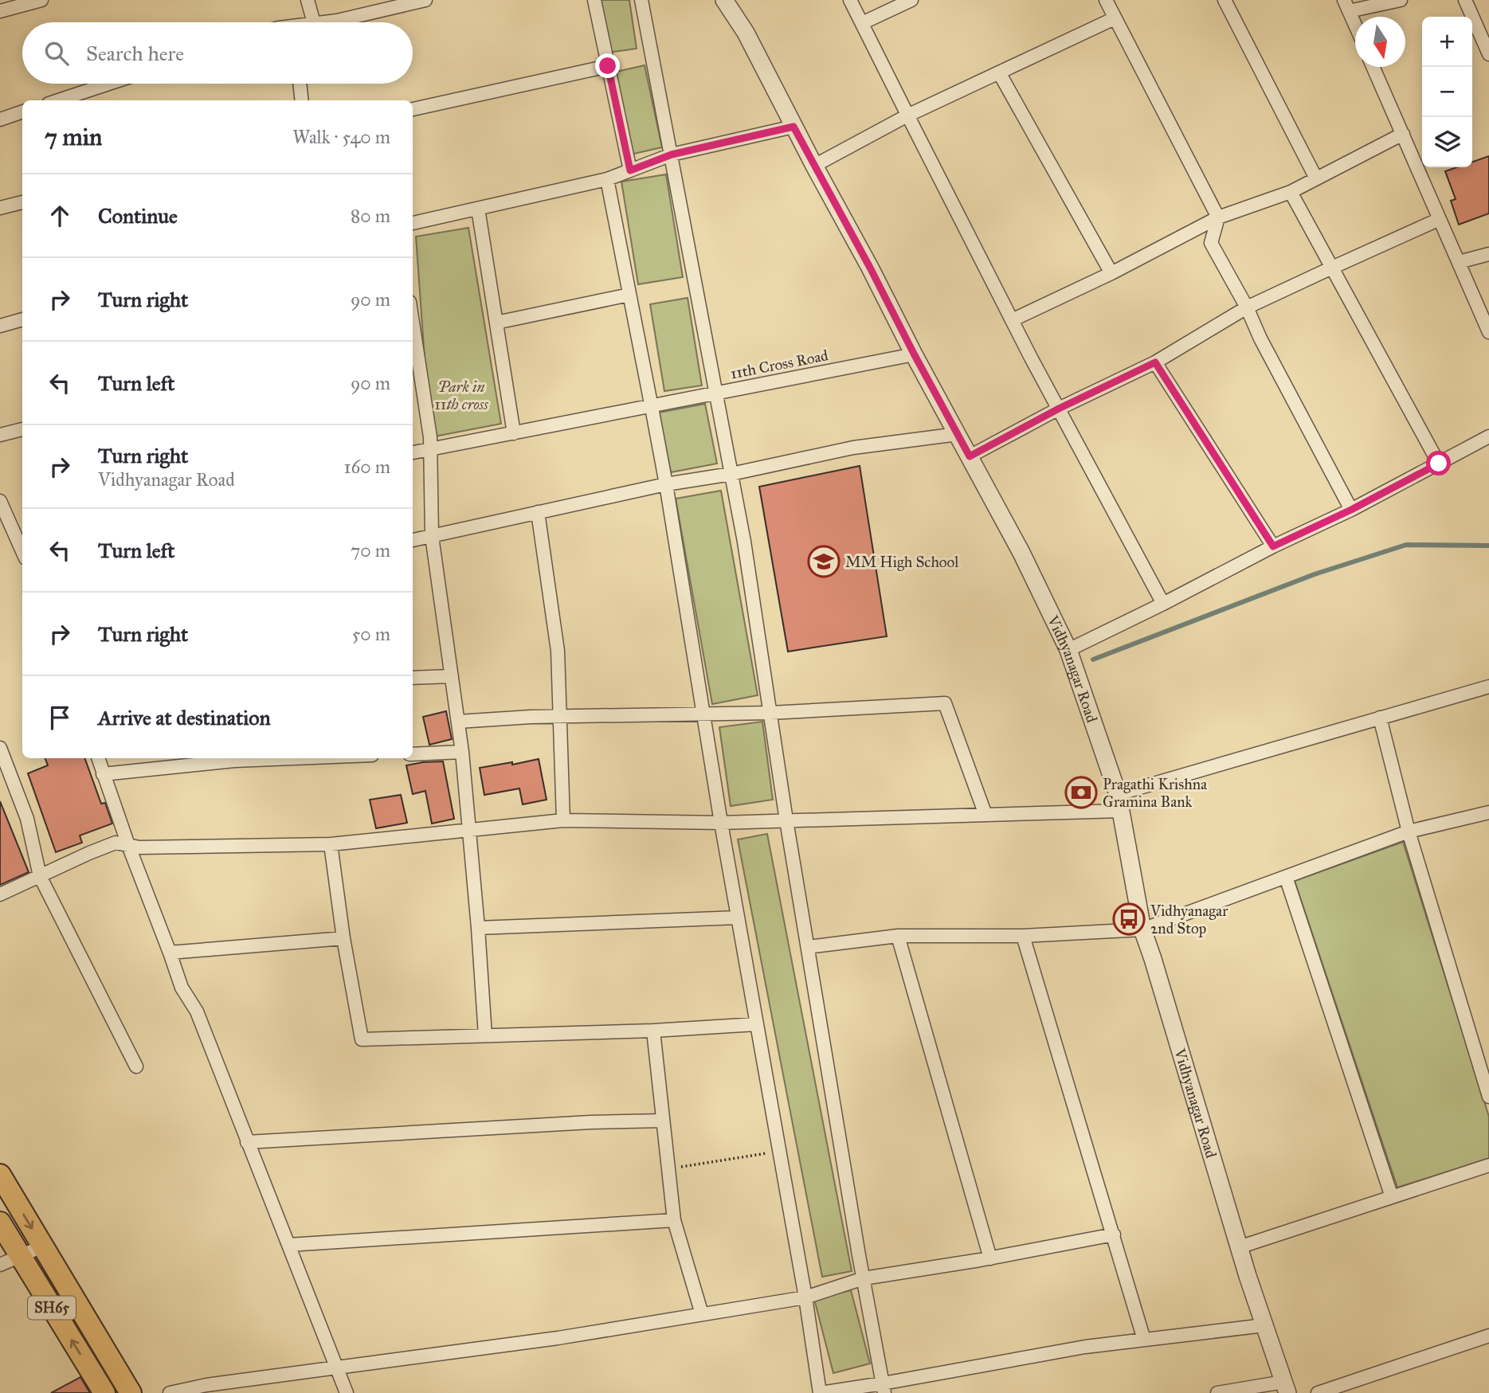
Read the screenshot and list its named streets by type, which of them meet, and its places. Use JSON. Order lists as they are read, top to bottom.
{
  "streets": {
    "main road": ["SH65"],
    "street": ["11th Cross Road", "Vidhyanagar Road"]
  },
  "crossings": [
    ["11th Cross Road", "Vidhyanagar Road"]
  ],
  "parks": ["Park in 11th cross"],
  "places": {
    "school or university": ["MM High School"],
    "bank": ["Pragathi Krishna Gramina Bank"],
    "bus stop": ["Vidhyanagar 2nd Stop"]
  },
  "north": "bottom",
  "page": {
    "map_buttons": ["+", "−"],
    "search": "Search here",
    "heading": ["7 min", "Walk · 540 m"],
    "list": [
      ["Continue", "80 m"],
      ["Turn right", "90 m"],
      ["Turn left", "90 m"],
      ["Turn right", "Vidhyanagar Road", "160 m"],
      ["Turn left", "70 m"],
      ["Turn right", "50 m"],
      "Arrive at destination"
    ]
  }
}
